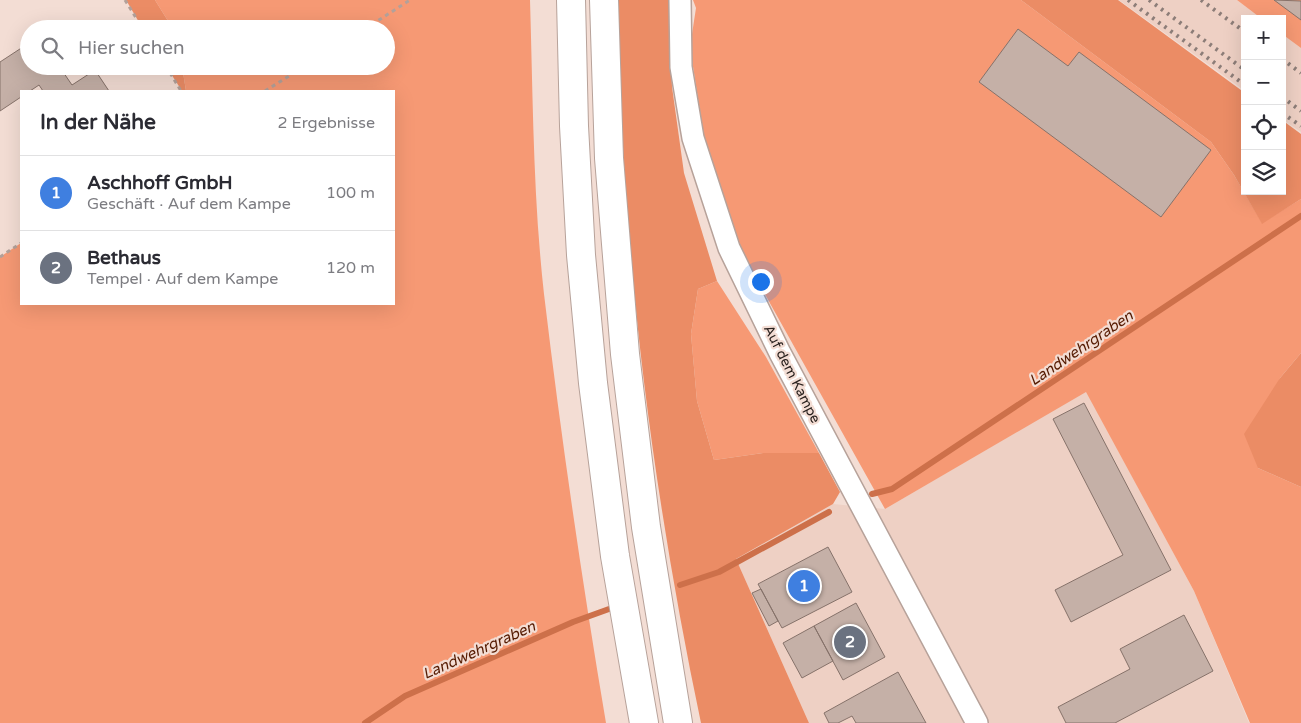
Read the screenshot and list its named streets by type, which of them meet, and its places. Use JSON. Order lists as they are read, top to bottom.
{
  "streets": {
    "street": ["Auf dem Kampe"]
  },
  "water": ["Landwehrgraben"],
  "page": {
    "map_buttons": ["+", "−"],
    "search": "Hier suchen",
    "heading": ["In der Nähe", "2 Ergebnisse"],
    "list": [
      {
        "mark": "1",
        "name": "Aschhoff GmbH",
        "note": "Geschäft · Auf dem Kampe",
        "value": "100 m"
      },
      {
        "mark": "2",
        "name": "Bethaus",
        "note": "Tempel · Auf dem Kampe",
        "value": "120 m"
      }
    ],
    "pins": ["1", "2"]
  }
}
